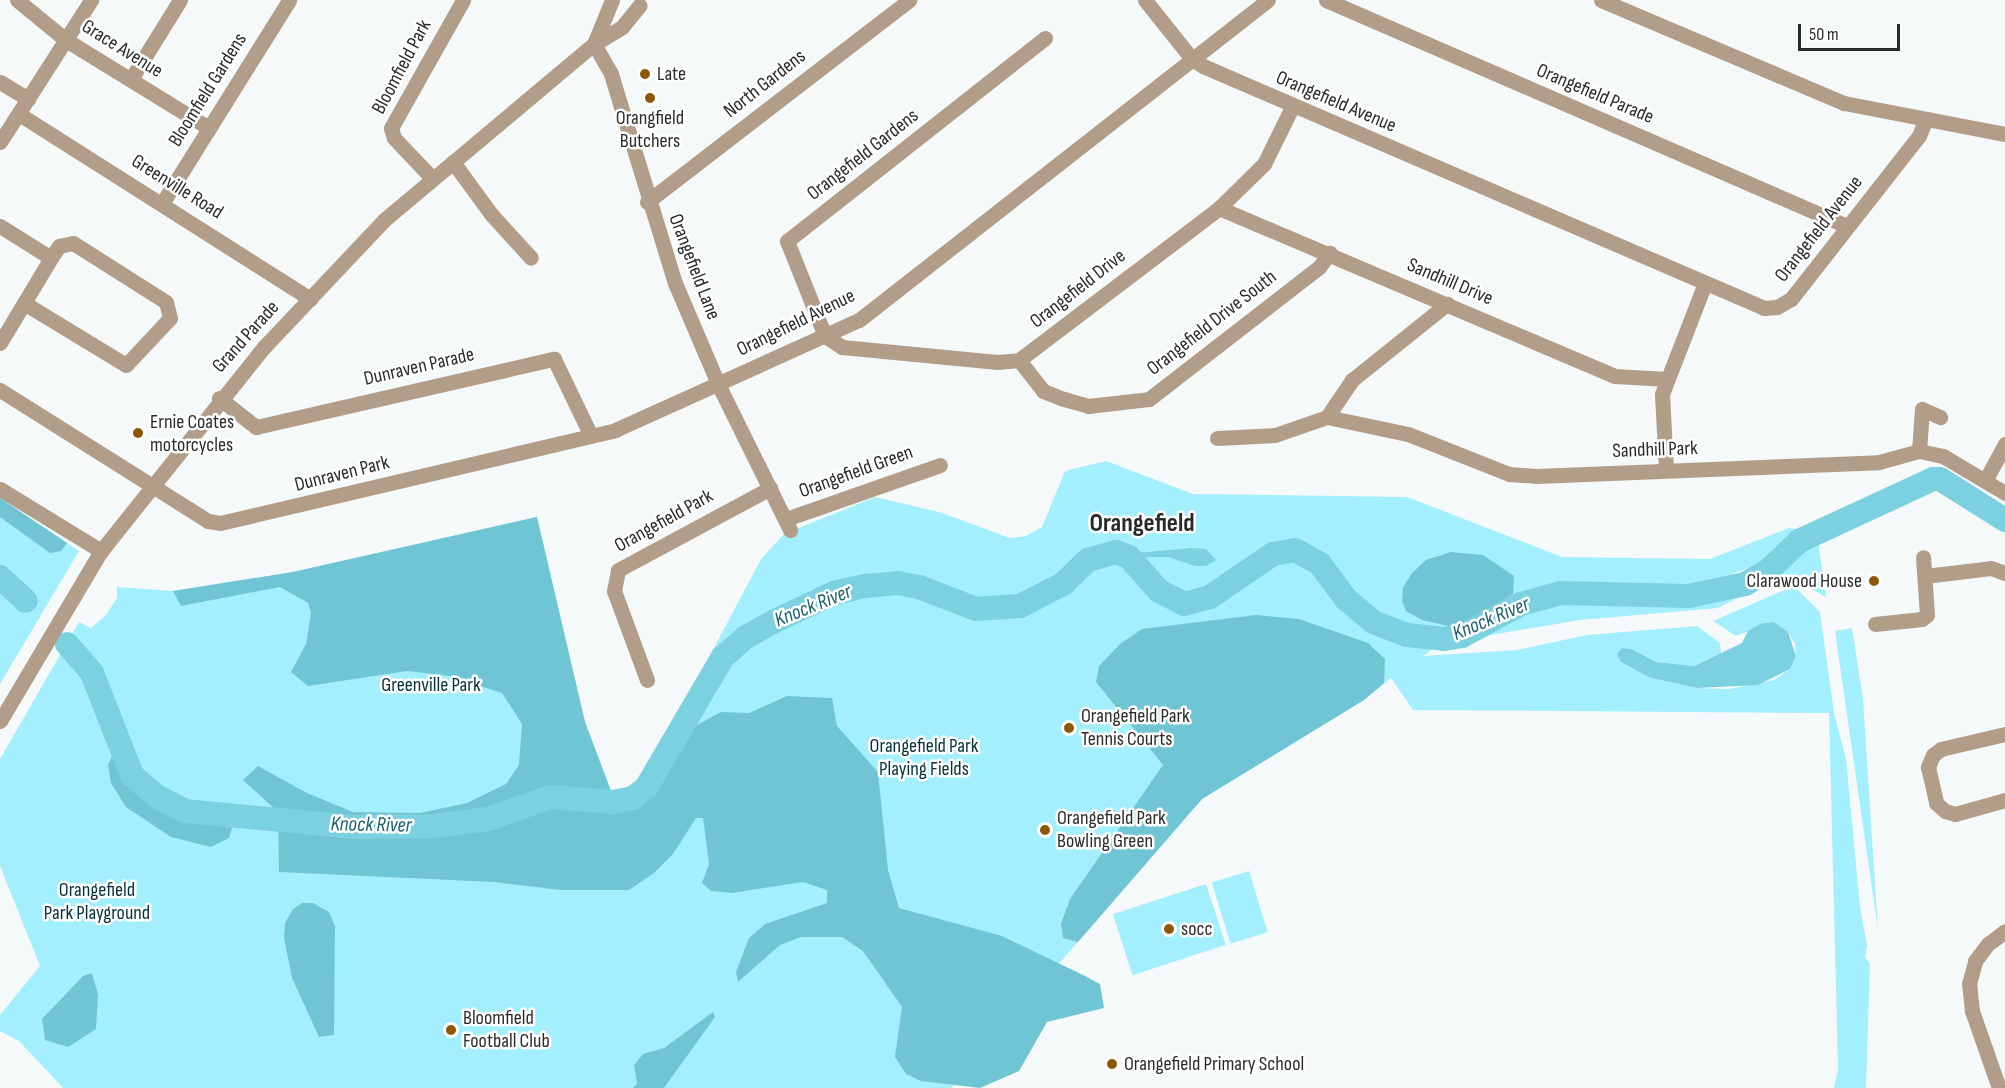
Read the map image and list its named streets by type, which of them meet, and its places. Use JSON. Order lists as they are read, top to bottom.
{
  "streets": {
    "street": [
      "Grace Avenue",
      "Bloomfield Park",
      "North Gardens",
      "Bloomfield Gardens",
      "Orangefield Parade",
      "Orangefield Avenue",
      "Orangefield Gardens",
      "Greenville Road",
      "Orangefield Lane",
      "Sandhill Drive",
      "Orangefield Drive",
      "Orangefield Drive South",
      "Grand Parade",
      "Dunraven Parade",
      "Sandhill Park",
      "Orangefield Green",
      "Dunraven Park",
      "Orangefield Park"
    ]
  },
  "crossings": [
    ["Grace Avenue", "Bloomfield Gardens"],
    ["Bloomfield Park", "Grand Parade"],
    ["North Gardens", "Orangefield Lane"],
    ["Bloomfield Gardens", "Greenville Road"],
    ["Orangefield Parade", "Orangefield Avenue"],
    ["Orangefield Avenue", "Orangefield Gardens"],
    ["Orangefield Avenue", "Orangefield Lane"],
    ["Orangefield Avenue", "Orangefield Drive"],
    ["Orangefield Avenue", "Dunraven Park"],
    ["Greenville Road", "Grand Parade"],
    ["Orangefield Lane", "Grand Parade"],
    ["Orangefield Lane", "Orangefield Green"],
    ["Orangefield Lane", "Dunraven Park"],
    ["Orangefield Lane", "Orangefield Park"],
    ["Sandhill Drive", "Orangefield Drive"],
    ["Sandhill Drive", "Orangefield Drive South"],
    ["Orangefield Drive", "Orangefield Drive South"],
    ["Grand Parade", "Dunraven Parade"],
    ["Grand Parade", "Dunraven Park"],
    ["Dunraven Parade", "Dunraven Park"]
  ],
  "districts": ["Orangefield"],
  "water": ["Knock River"],
  "parks": ["Greenville Park", "Orangefield Park Playing Fields", "Orangefield Park Playground"],
  "places": [
    "Late",
    "Orangfield Butchers",
    "Ernie Coates motorcycles",
    "Clarawood House",
    "Orangefield Park Tennis Courts",
    "Orangefield Park Bowling Green",
    "socc",
    "Bloomfield Football Club",
    "Orangefield Primary School"
  ],
  "scale_bar": "50 m"
}
